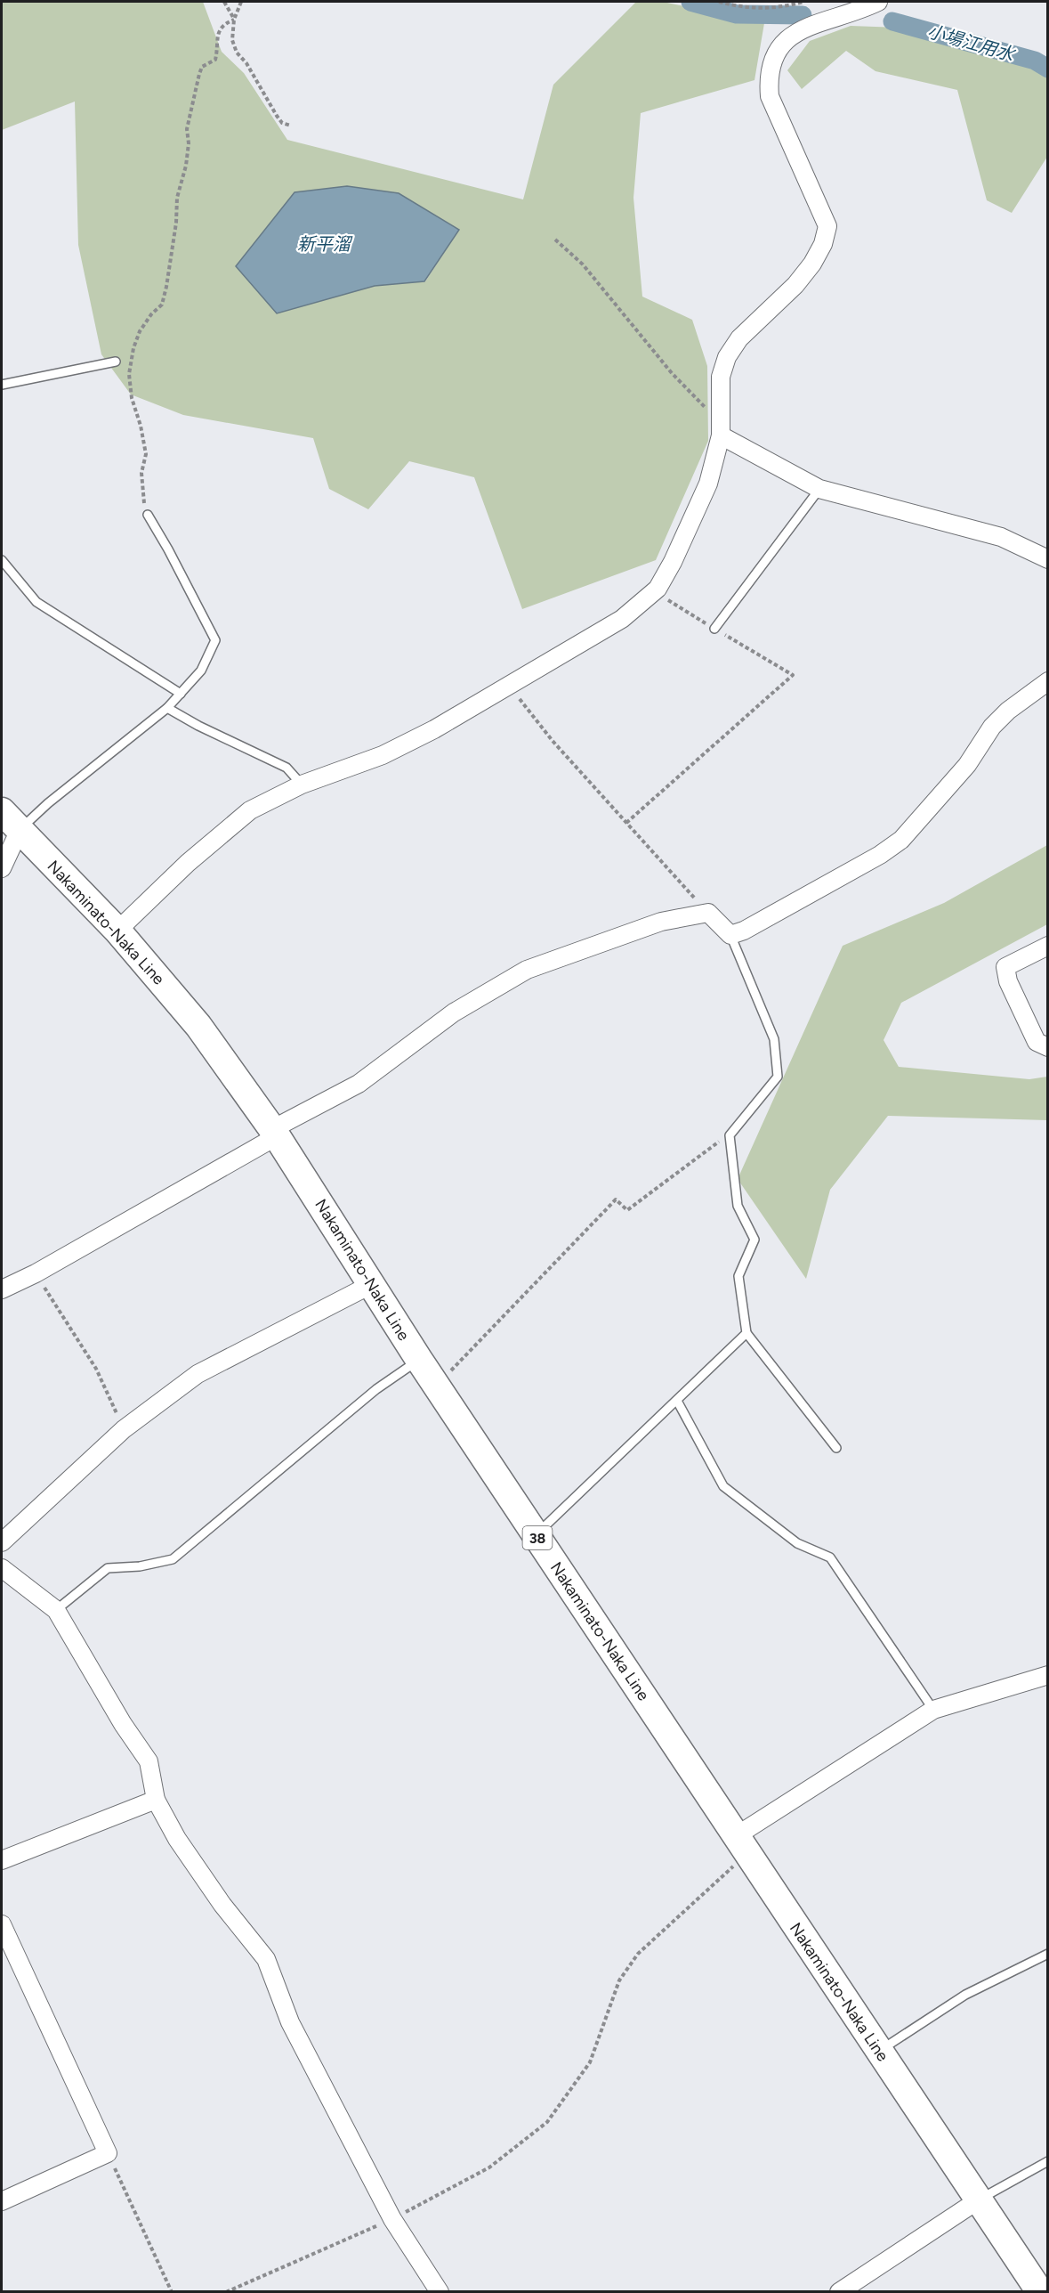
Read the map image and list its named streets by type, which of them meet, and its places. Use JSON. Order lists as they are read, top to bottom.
{
  "streets": {
    "main road": ["Nakaminato-Naka Line", "38"]
  },
  "water": ["小場江用水", "新平溜"]
}
